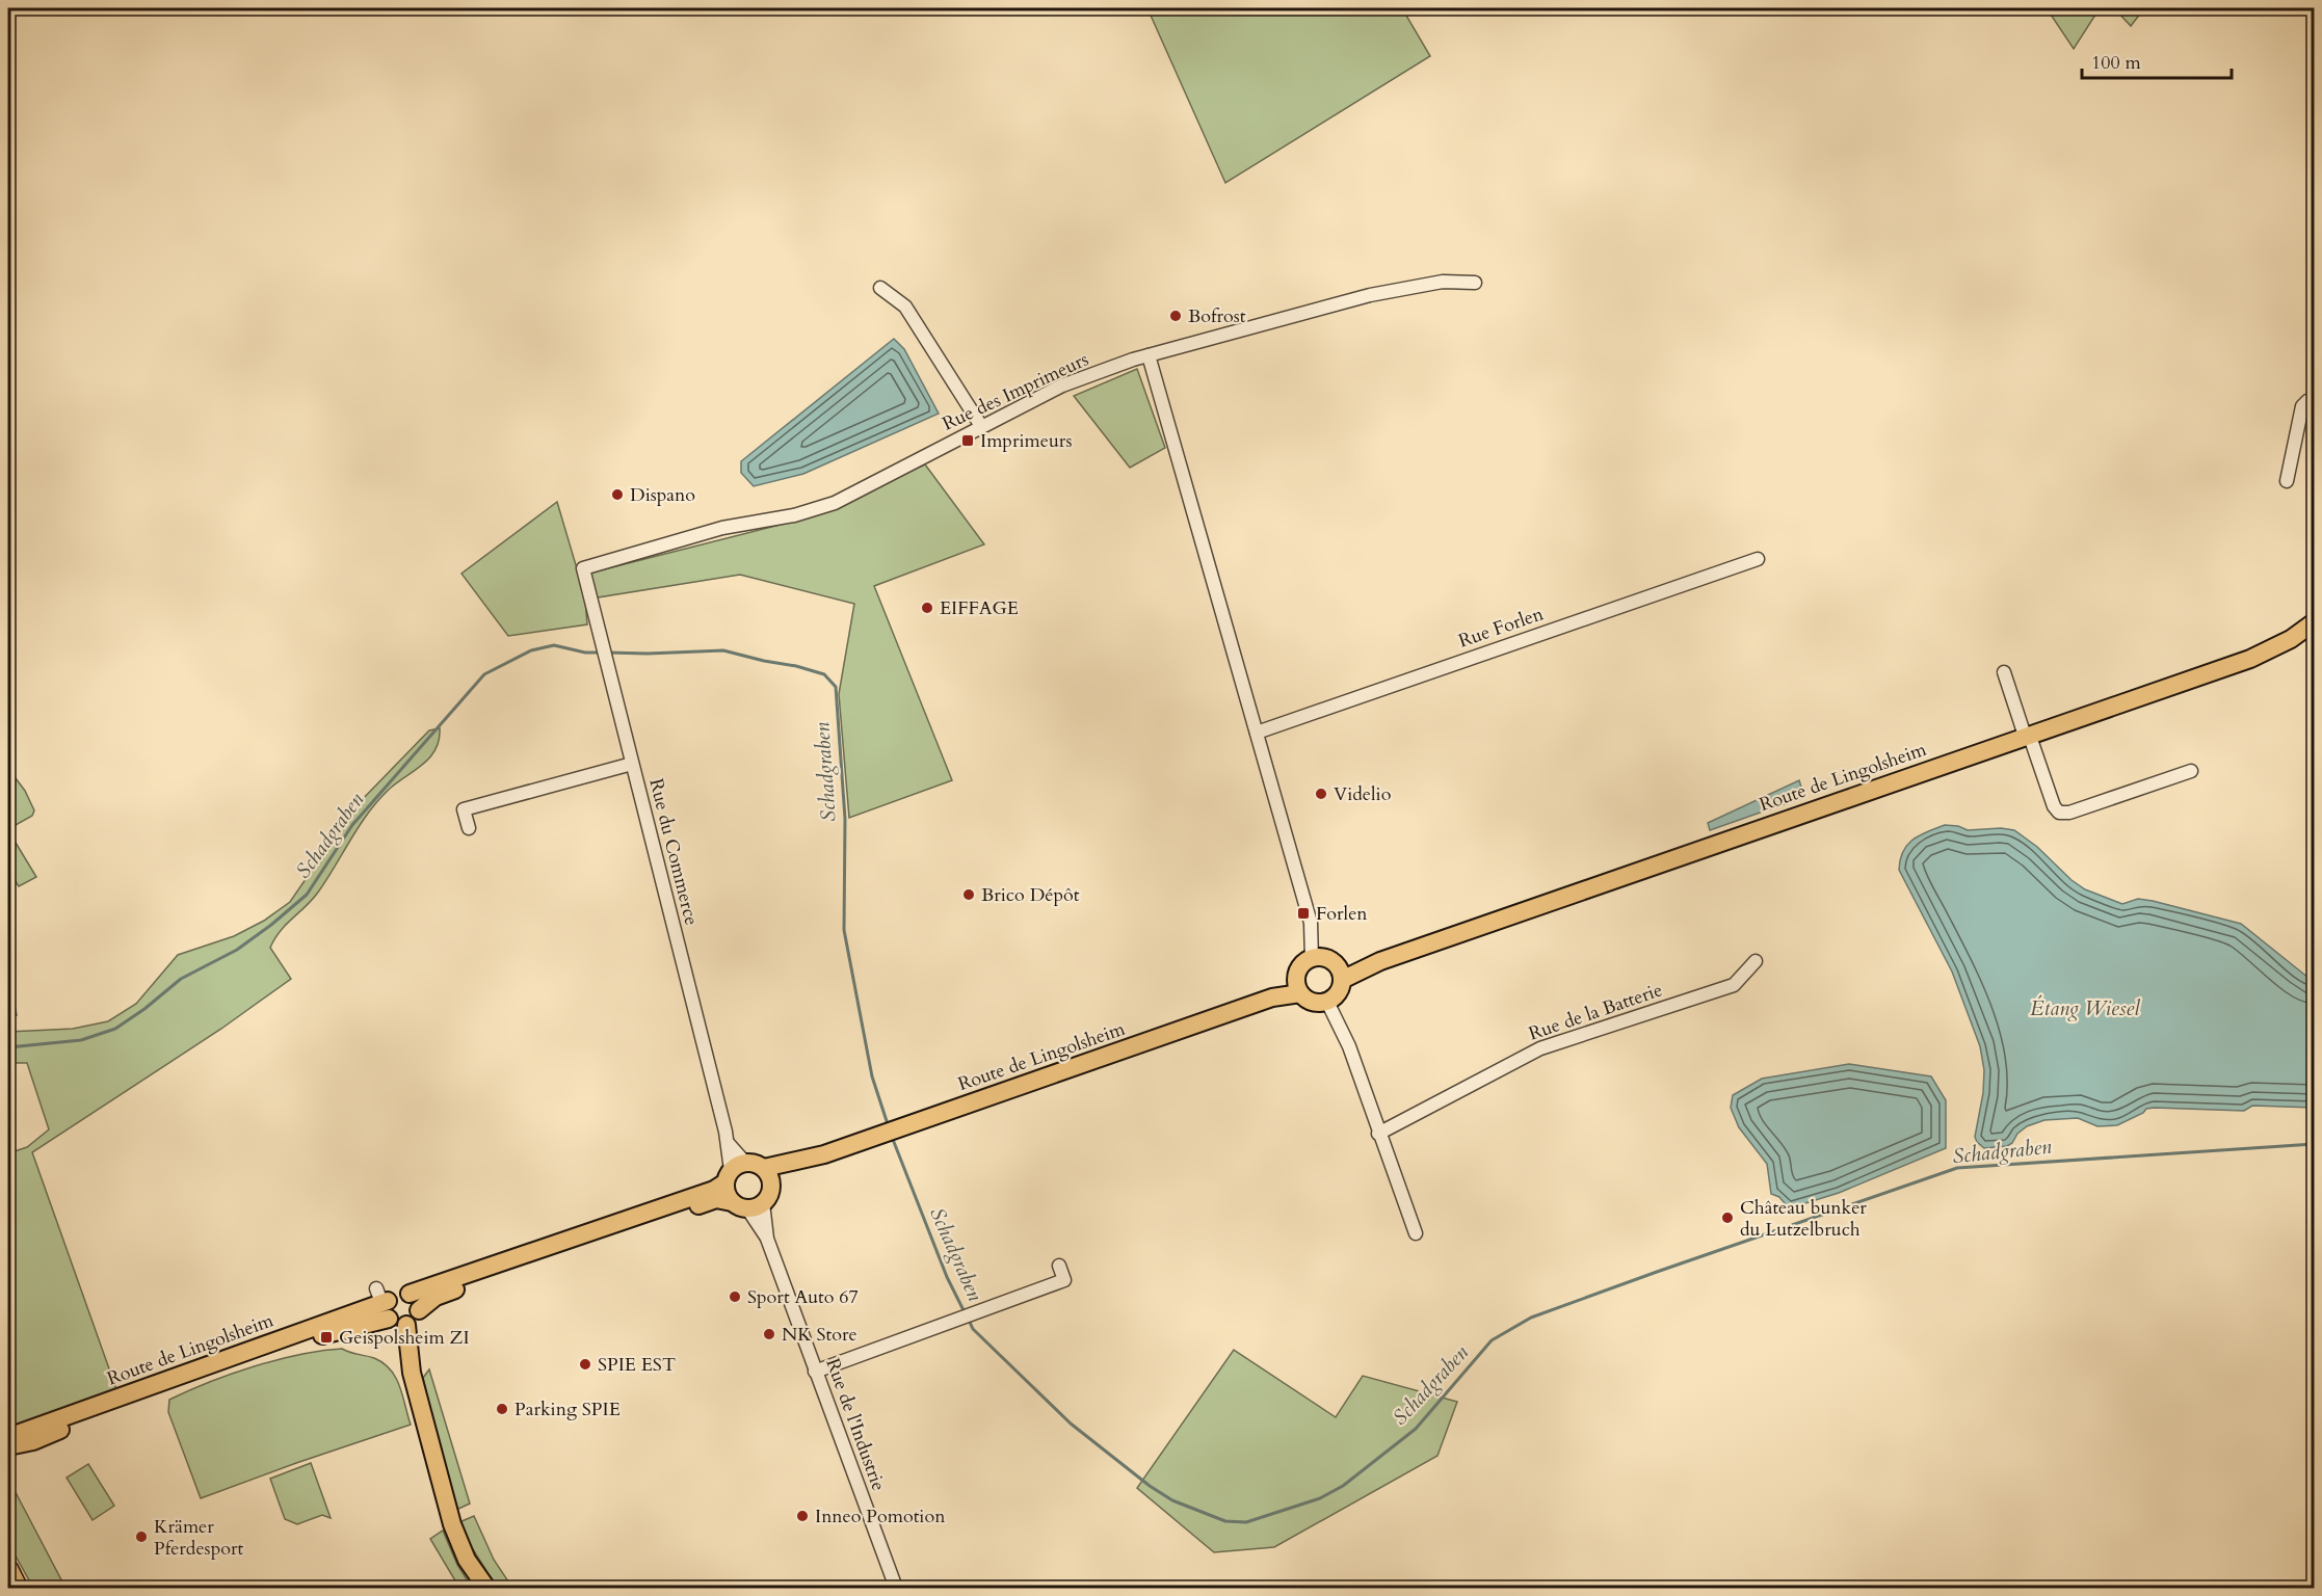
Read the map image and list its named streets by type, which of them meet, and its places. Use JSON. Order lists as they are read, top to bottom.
{
  "streets": {
    "main road": ["Route de Lingolsheim"],
    "street": [
      "Rue des Imprimeurs",
      "Rue Forlen",
      "Rue du Commerce",
      "Rue de la Batterie",
      "Rue de l'Industrie"
    ]
  },
  "crossings": [
    ["Rue des Imprimeurs", "Rue du Commerce"],
    ["Rue du Commerce", "Rue de l'Industrie"]
  ],
  "water": ["Schadgraben", "Étang Wiesel"],
  "places": {
    "other": [
      "Bofrost",
      "Dispano",
      "EIFFAGE",
      "Videlio",
      "Brico Dépôt",
      "Château bunker du Lutzelbruch",
      "Sport Auto 67",
      "NK Store",
      "SPIE EST",
      "Parking SPIE",
      "Inneo Pomotion",
      "Krämer Pferdesport"
    ],
    "transit": ["Imprimeurs", "Forlen", "Geispolsheim ZI"]
  },
  "scale_bar": "100 m"
}
